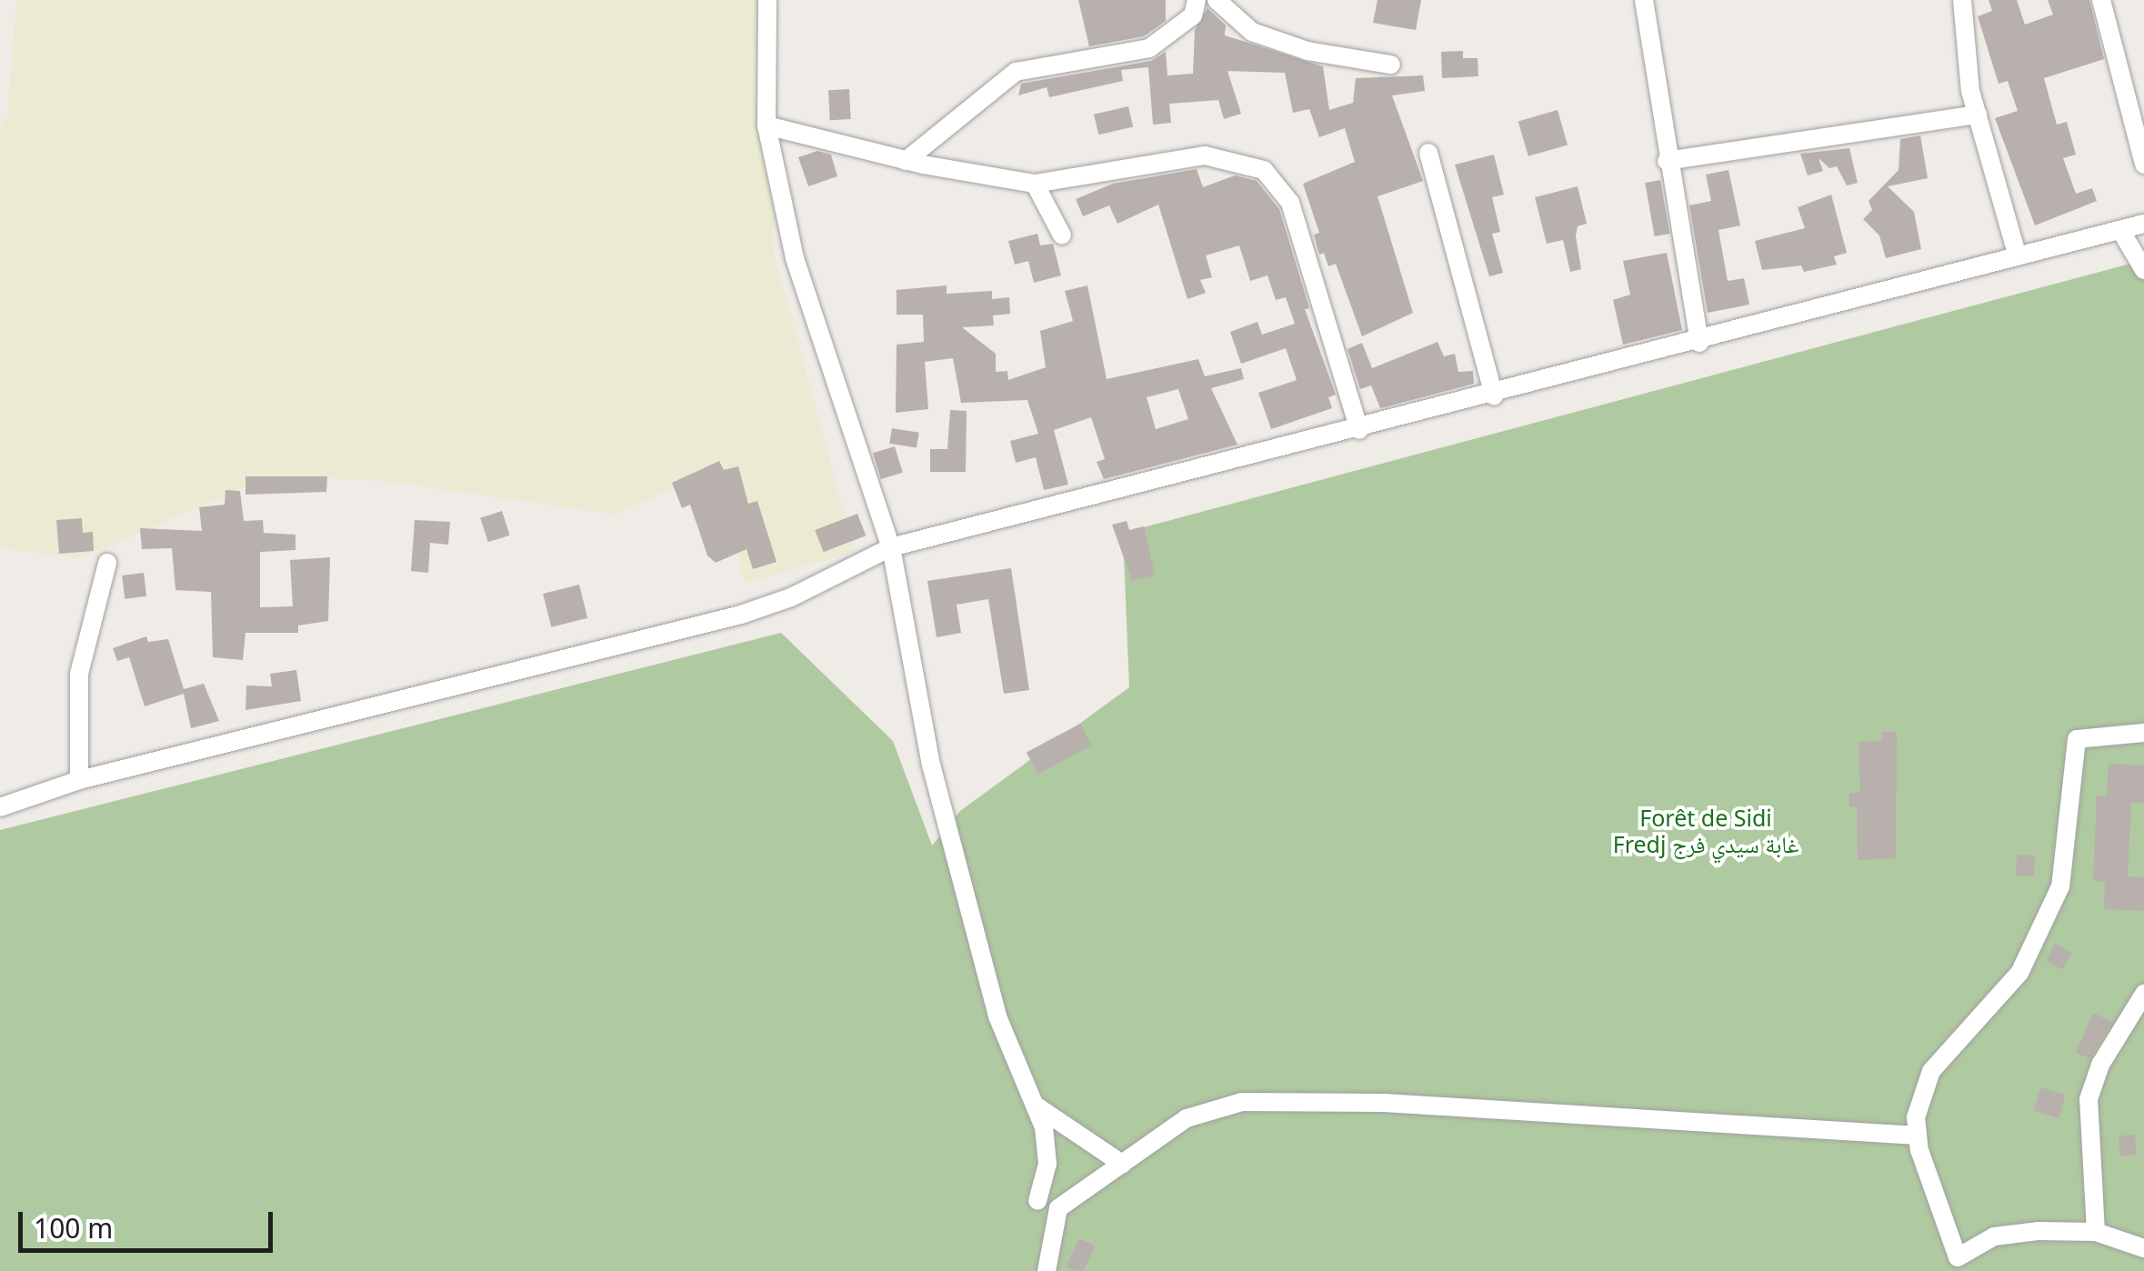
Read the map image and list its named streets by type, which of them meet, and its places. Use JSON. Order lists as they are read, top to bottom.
{
  "parks": ["Forêt de Sidi Fredj غابة سيدي فرج"],
  "scale_bar": "100 m"
}
